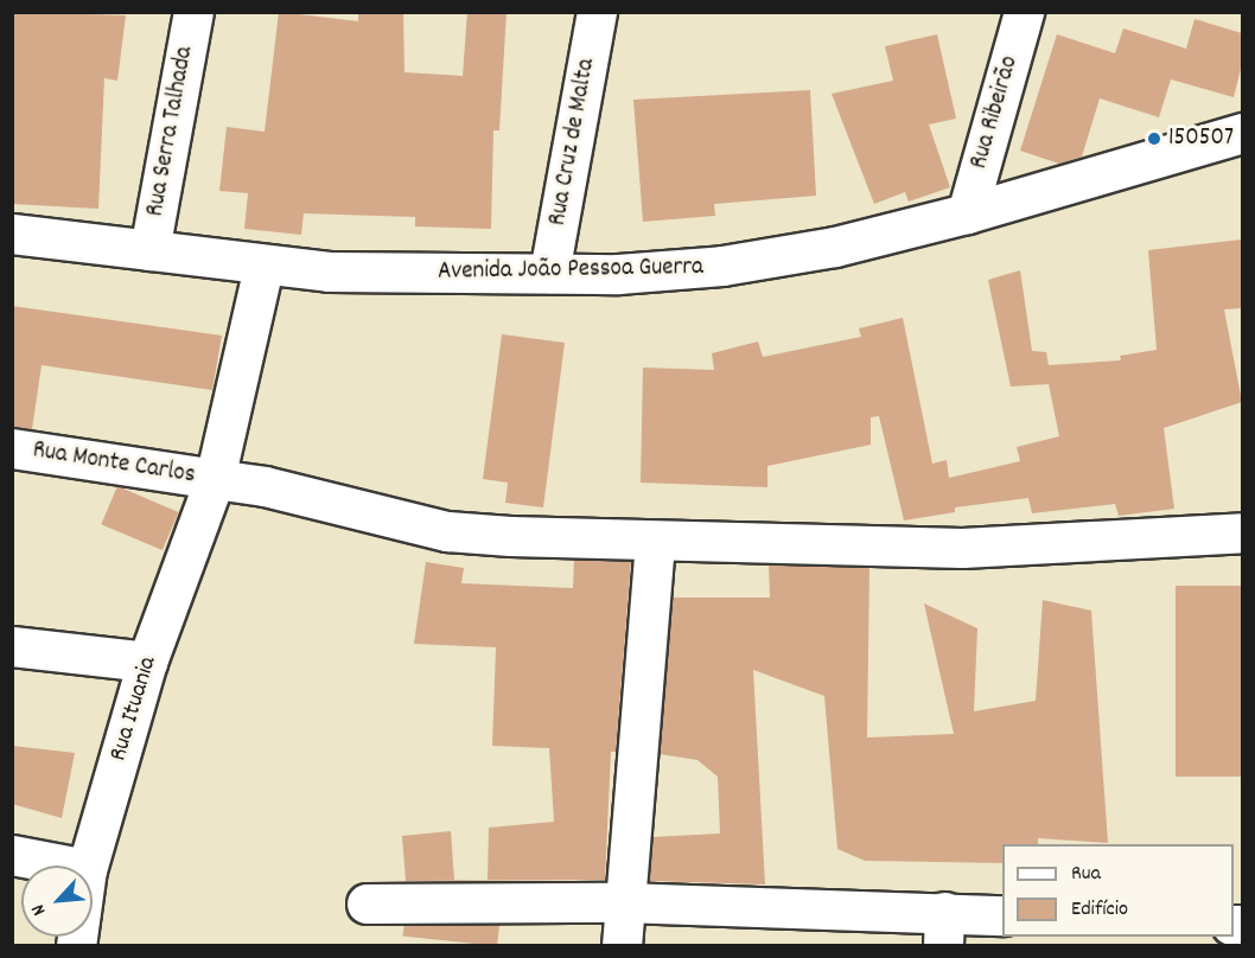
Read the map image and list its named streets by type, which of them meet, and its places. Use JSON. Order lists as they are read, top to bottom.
{
  "streets": {
    "street": [
      "Rua Ribeirão",
      "Rua Serra Talhada",
      "Rua Cruz de Malta",
      "Avenida João Pessoa Guerra",
      "Rua Monte Carlos",
      "Rua Ituania"
    ]
  },
  "crossings": [
    ["Rua Ribeirão", "Avenida João Pessoa Guerra"],
    ["Rua Serra Talhada", "Avenida João Pessoa Guerra"],
    ["Rua Cruz de Malta", "Avenida João Pessoa Guerra"],
    ["Avenida João Pessoa Guerra", "Rua Ituania"],
    ["Rua Monte Carlos", "Rua Ituania"]
  ],
  "places": ["150507"],
  "legend": ["Rua", "Edifício"],
  "north": "bottom left"
}
